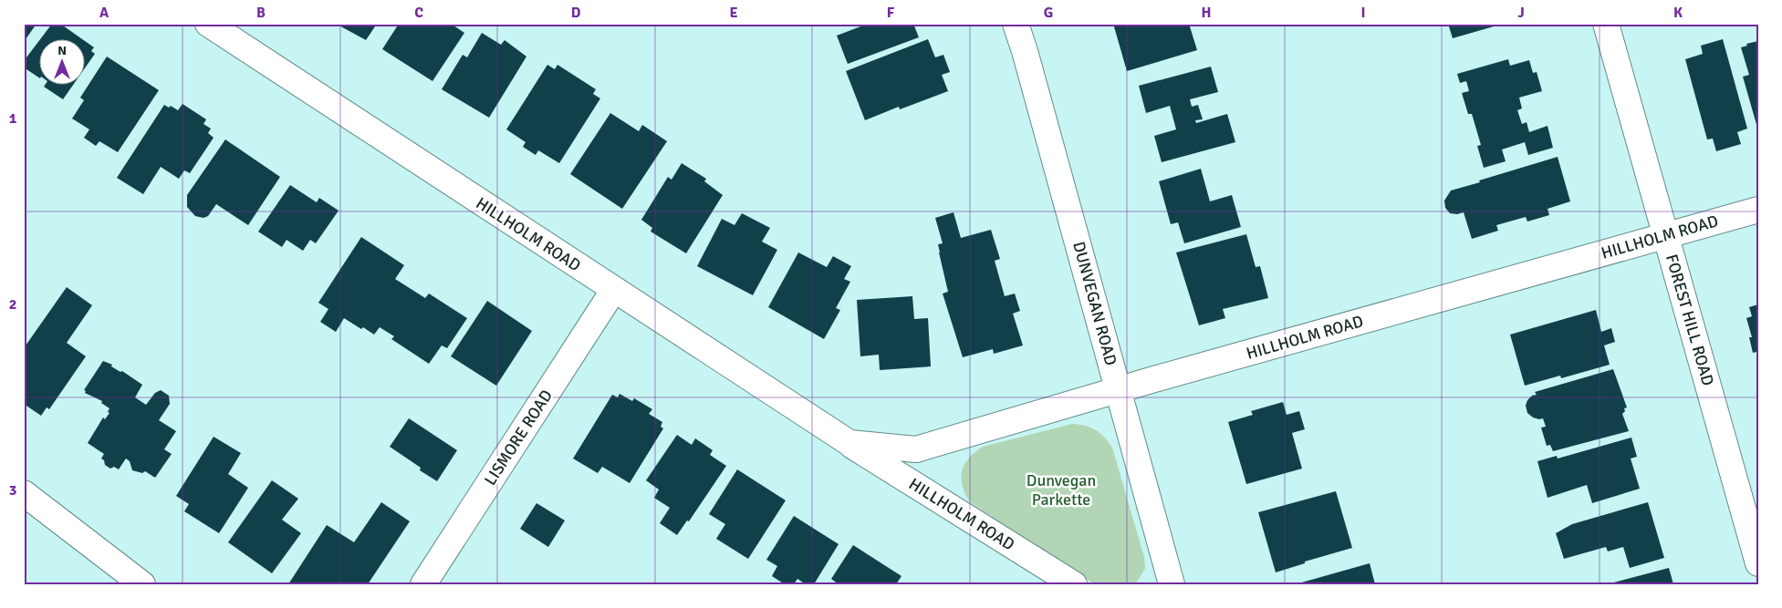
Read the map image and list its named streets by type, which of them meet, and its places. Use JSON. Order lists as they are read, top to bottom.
{
  "streets": {
    "street": [
      "HILLHOLM ROAD",
      "DUNVEGAN ROAD",
      "FOREST HILL ROAD",
      "LISMORE ROAD"
    ]
  },
  "crossings": [
    ["HILLHOLM ROAD", "DUNVEGAN ROAD"],
    ["HILLHOLM ROAD", "FOREST HILL ROAD"],
    ["HILLHOLM ROAD", "LISMORE ROAD"]
  ],
  "parks": ["Dunvegan Parkette"],
  "north": "top",
  "grid": {
    "columns": [
      "A",
      "B",
      "C",
      "D",
      "E",
      "F",
      "G",
      "H",
      "I",
      "J",
      "K"
    ],
    "rows": ["1", "2", "3"]
  }
}
